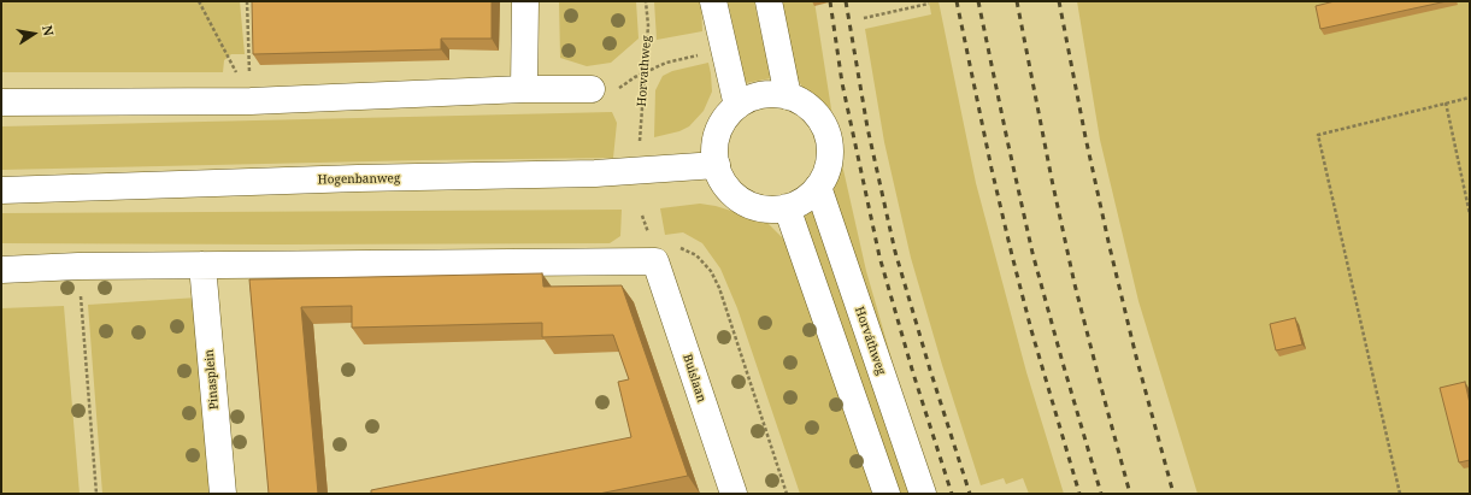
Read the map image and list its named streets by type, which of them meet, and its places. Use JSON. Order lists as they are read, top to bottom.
{
  "streets": {
    "street": [
      "Hogenbanweg",
      "Horváthweg",
      "Buislaan",
      "Pinasplein"
    ],
    "path": ["Horvathweg"]
  },
  "crossings": [
    ["Hogenbanweg", "Horváthweg"],
    ["Buislaan", "Pinasplein"]
  ],
  "north": "right"
}
